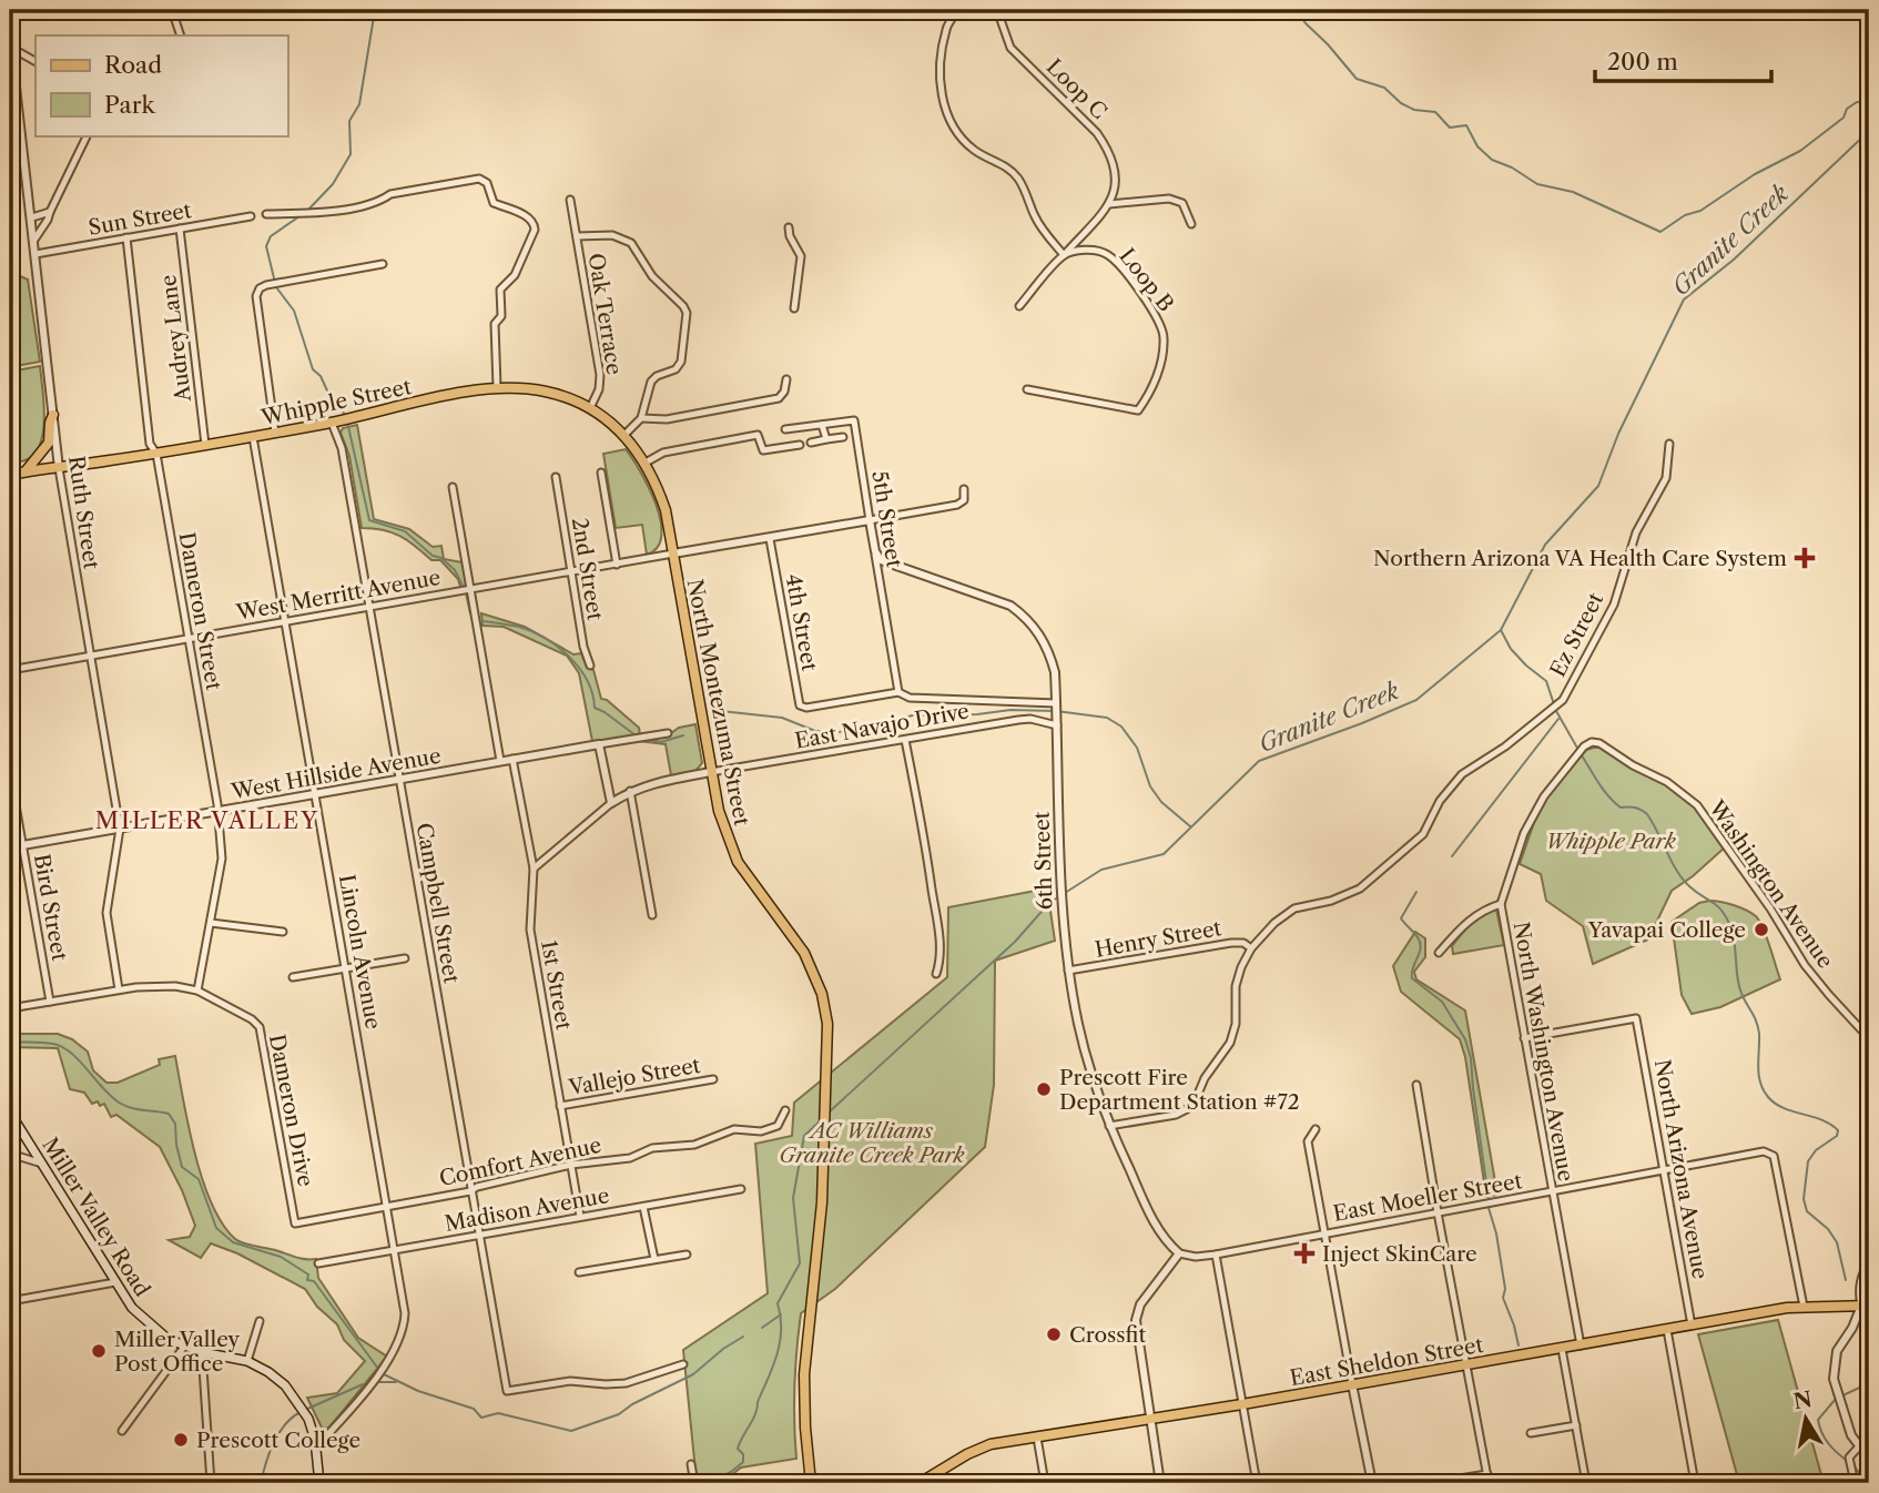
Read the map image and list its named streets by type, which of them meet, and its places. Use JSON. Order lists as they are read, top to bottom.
{
  "streets": {
    "main road": [
      "Whipple Street",
      "North Montezuma Street",
      "Miller Valley Road",
      "East Sheldon Street"
    ],
    "street": [
      "Loop C",
      "Sun Street",
      "Loop B",
      "Oak Terrace",
      "Audrey Lane",
      "Ruth Street",
      "5th Street",
      "2nd Street",
      "West Merritt Avenue",
      "Dameron Street",
      "4th Street",
      "Ez Street",
      "East Navajo Drive",
      "West Hillside Avenue",
      "6th Street",
      "Washington Avenue",
      "Campbell Street",
      "Bird Street",
      "Henry Street",
      "Lincoln Avenue",
      "1st Street",
      "North Washington Avenue",
      "Vallejo Street",
      "Dameron Drive",
      "Comfort Avenue",
      "North Arizona Avenue",
      "East Moeller Street",
      "Madison Avenue"
    ]
  },
  "crossings": [
    ["Sun Street", "Audrey Lane"],
    ["Sun Street", "Ruth Street"],
    ["Sun Street", "Dameron Street"],
    ["Oak Terrace", "Whipple Street"],
    ["Audrey Lane", "Whipple Street"],
    ["Whipple Street", "Ruth Street"],
    ["Whipple Street", "Dameron Street"],
    ["Whipple Street", "North Montezuma Street"],
    ["Whipple Street", "Campbell Street"],
    ["Whipple Street", "Lincoln Avenue"],
    ["Ruth Street", "West Merritt Avenue"],
    ["Ruth Street", "West Hillside Avenue"],
    ["5th Street", "4th Street"],
    ["5th Street", "6th Street"],
    ["2nd Street", "West Merritt Avenue"],
    ["West Merritt Avenue", "Dameron Street"],
    ["West Merritt Avenue", "North Montezuma Street"],
    ["West Merritt Avenue", "Campbell Street"],
    ["West Merritt Avenue", "Lincoln Avenue"],
    ["Dameron Street", "West Hillside Avenue"],
    ["Dameron Street", "Dameron Drive"],
    ["Ez Street", "Henry Street"],
    ["North Montezuma Street", "East Navajo Drive"],
    ["East Navajo Drive", "6th Street"],
    ["West Hillside Avenue", "Campbell Street"],
    ["West Hillside Avenue", "Bird Street"],
    ["West Hillside Avenue", "Lincoln Avenue"],
    ["West Hillside Avenue", "1st Street"],
    ["6th Street", "Henry Street"],
    ["6th Street", "East Moeller Street"],
    ["Washington Avenue", "North Washington Avenue"],
    ["Campbell Street", "Comfort Avenue"],
    ["Campbell Street", "Madison Avenue"],
    ["Lincoln Avenue", "Comfort Avenue"],
    ["Lincoln Avenue", "Madison Avenue"],
    ["1st Street", "Vallejo Street"],
    ["1st Street", "Comfort Avenue"],
    ["1st Street", "Madison Avenue"],
    ["North Washington Avenue", "North Arizona Avenue"],
    ["North Washington Avenue", "East Moeller Street"],
    ["North Washington Avenue", "East Sheldon Street"],
    ["Dameron Drive", "Comfort Avenue"],
    ["North Arizona Avenue", "East Moeller Street"],
    ["North Arizona Avenue", "East Sheldon Street"],
    ["East Moeller Street", "East Sheldon Street"]
  ],
  "districts": ["MILLER VALLEY"],
  "water": ["Granite Creek"],
  "parks": ["Whipple Park", "AC Williams Granite Creek Park"],
  "places": {
    "health": ["Northern Arizona VA Health Care System", "Inject SkinCare"],
    "other": [
      "Yavapai College",
      "Prescott Fire Department Station #72",
      "Crossfit",
      "Miller Valley Post Office",
      "Prescott College"
    ]
  },
  "legend": ["Road", "Park"],
  "scale_bar": "200 m",
  "north": "top"
}
